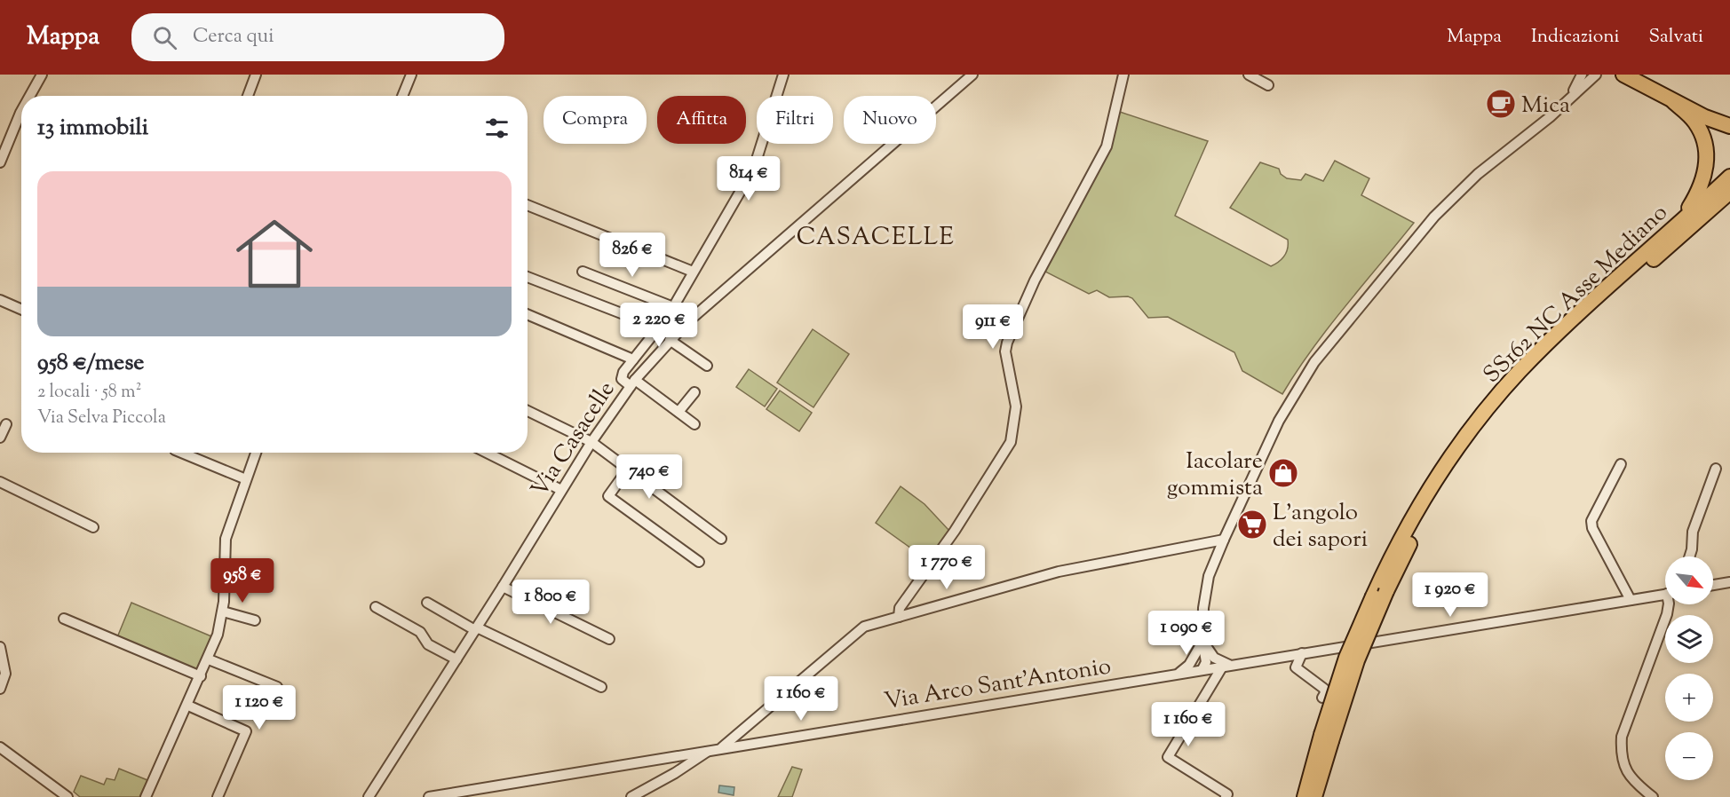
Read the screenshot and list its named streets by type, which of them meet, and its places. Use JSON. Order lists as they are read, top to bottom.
{
  "streets": {
    "highway": ["SS162 NC Asse Mediano"],
    "street": ["Via Casacelle", "Via Arco Sant'Antonio"]
  },
  "districts": ["CASACELLE"],
  "places": {
    "cafe": ["Mica"],
    "shop": ["Iacolare gommista"],
    "supermarket": ["L'angolo dei sapori"]
  },
  "north": "bottom right",
  "page": {
    "header": "Mappa",
    "search": "Cerca qui",
    "nav": ["Mappa", "Indicazioni", "Salvati"],
    "chip": [
      "Compra",
      "Affitta",
      "Filtri",
      "Nuovo"
    ],
    "heading": "13 immobili",
    "price": [
      "814 €",
      "826 €",
      "2 220 €",
      "911 €",
      "740 €",
      "1 770 €",
      "958 €",
      "1 920 €",
      "1 800 €",
      "1 090 €",
      "1 160 €",
      "1 120 €",
      "1 160 €"
    ],
    "list": [
      {
        "name": "958 €/mese",
        "note": "2 locali · 58 m² · Via Selva Piccola"
      }
    ],
    "map_buttons": ["+", "−"]
  }
}
